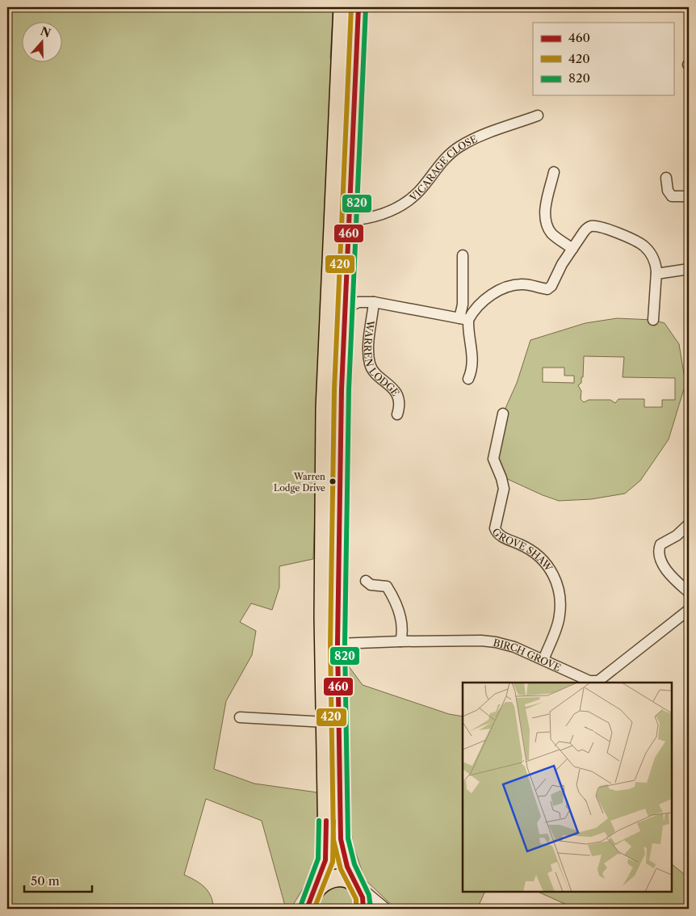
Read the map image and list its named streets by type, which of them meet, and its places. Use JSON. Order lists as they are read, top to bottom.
{
  "streets": {
    "street": [
      "VICARAGE CLOSE",
      "WARREN LODGE",
      "GROVE SHAW",
      "BIRCH GROVE"
    ]
  },
  "crossings": [
    ["GROVE SHAW", "BIRCH GROVE"]
  ],
  "places": ["Warren Lodge Drive"],
  "lines": ["transit line 460", "transit line 420", "transit line 820"],
  "legend": ["460", "420", "820"],
  "scale_bar": "50 m",
  "north": "top"
}
